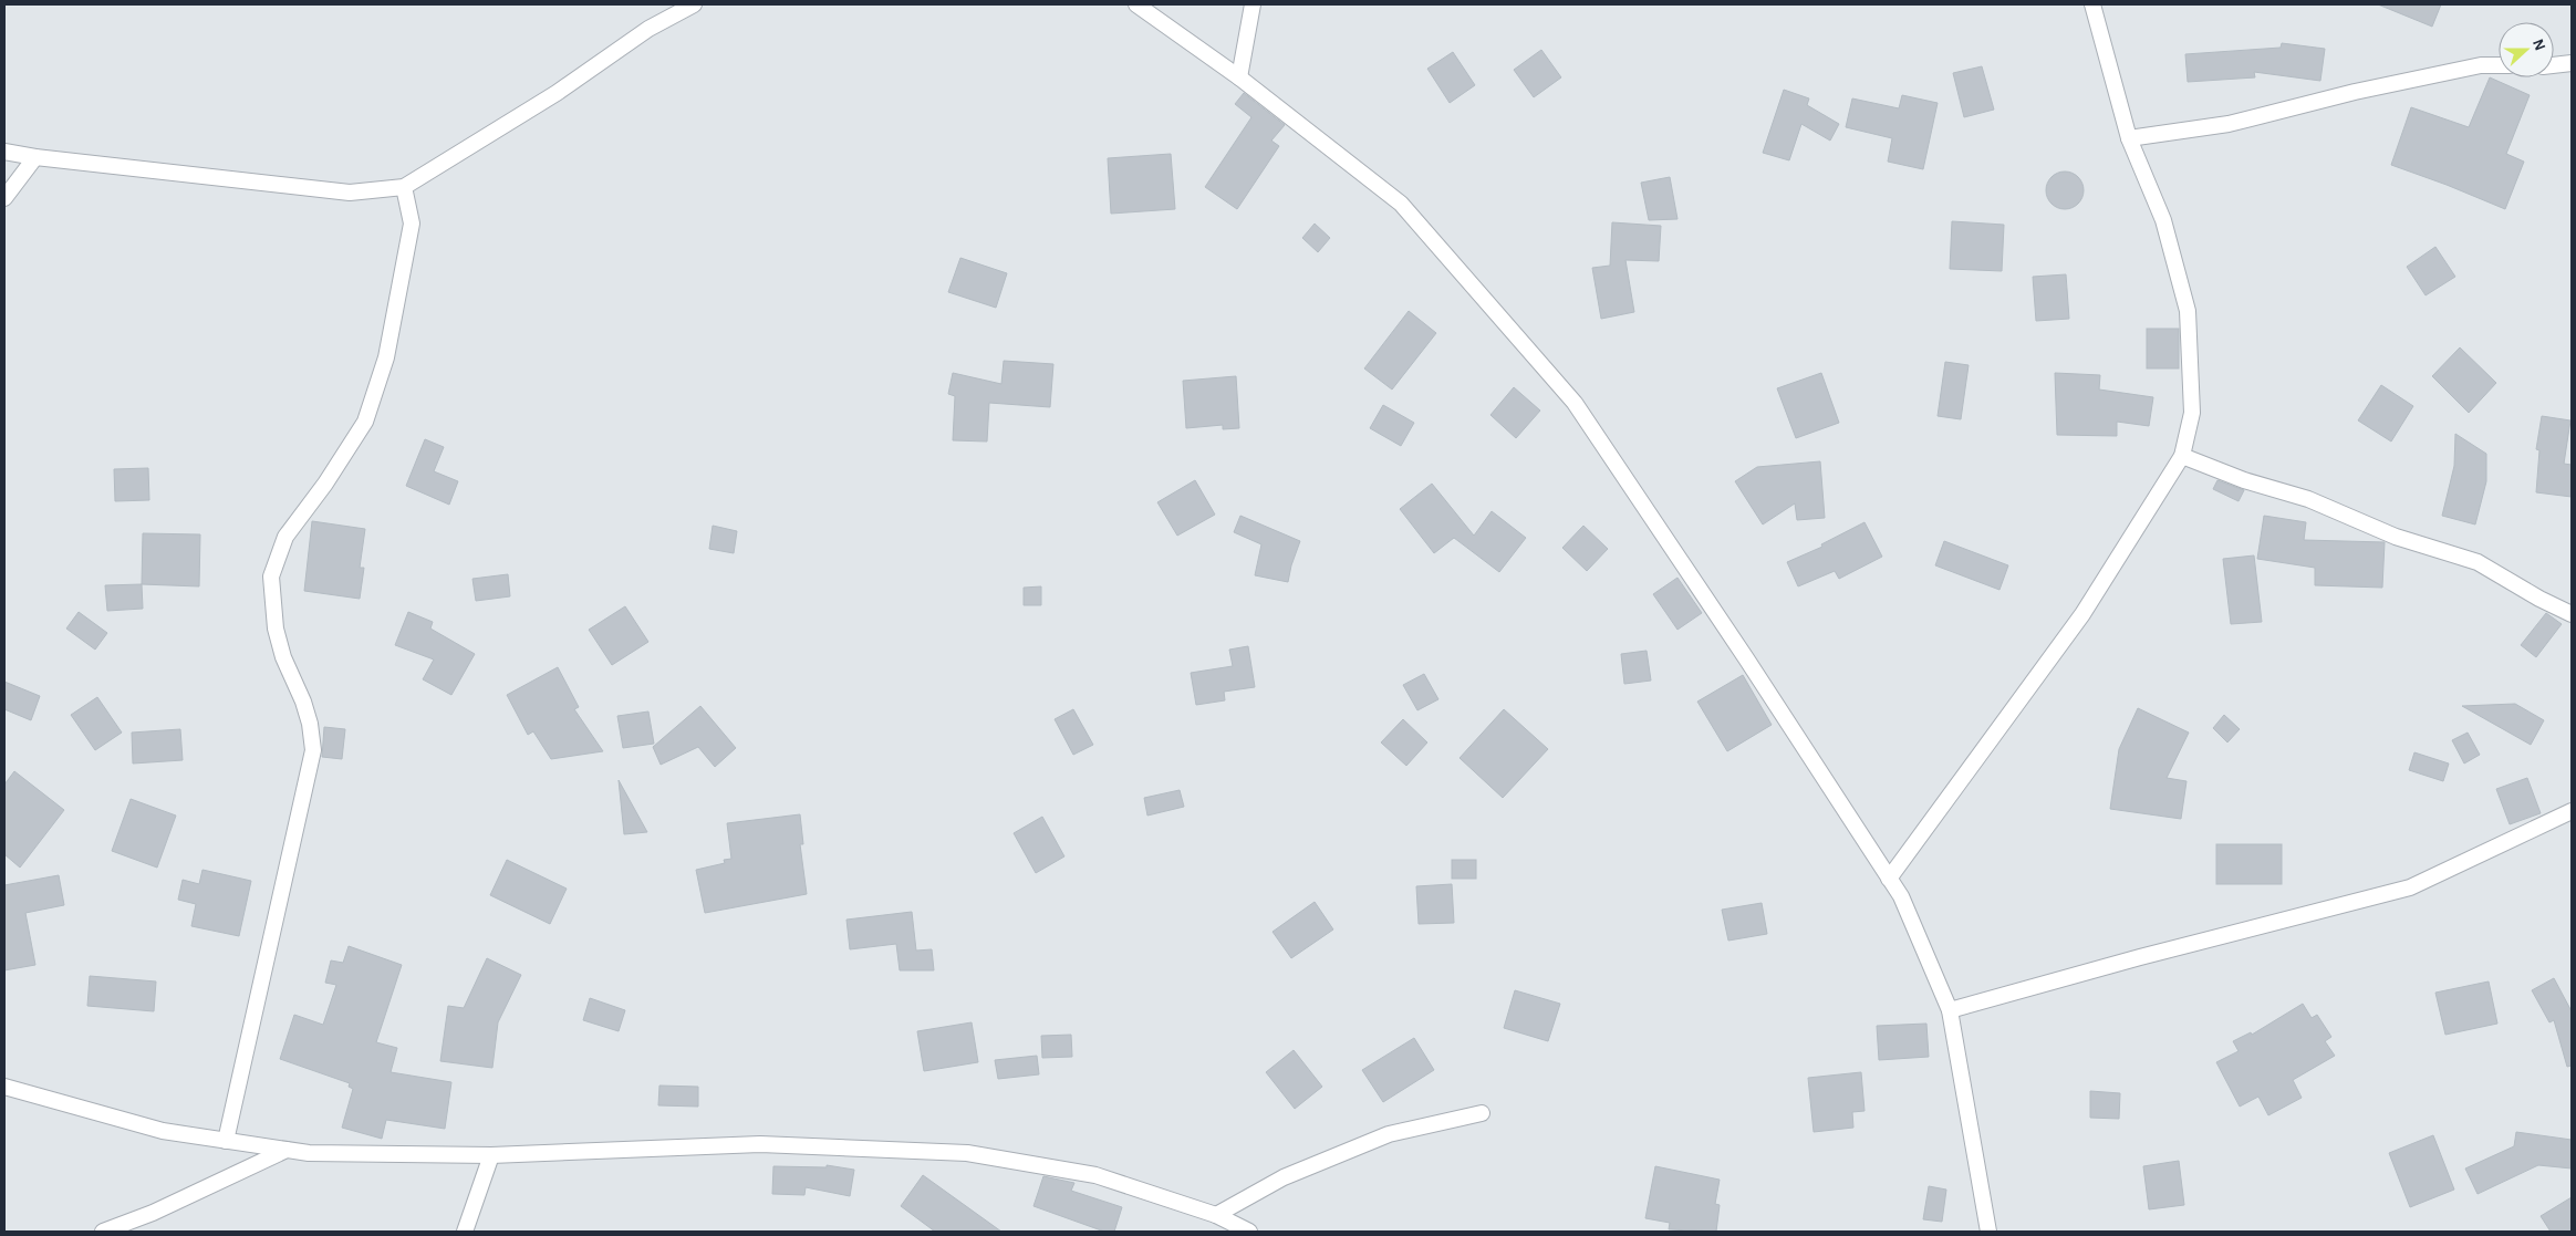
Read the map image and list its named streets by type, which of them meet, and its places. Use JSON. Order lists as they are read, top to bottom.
{
  "north": "right"
}
